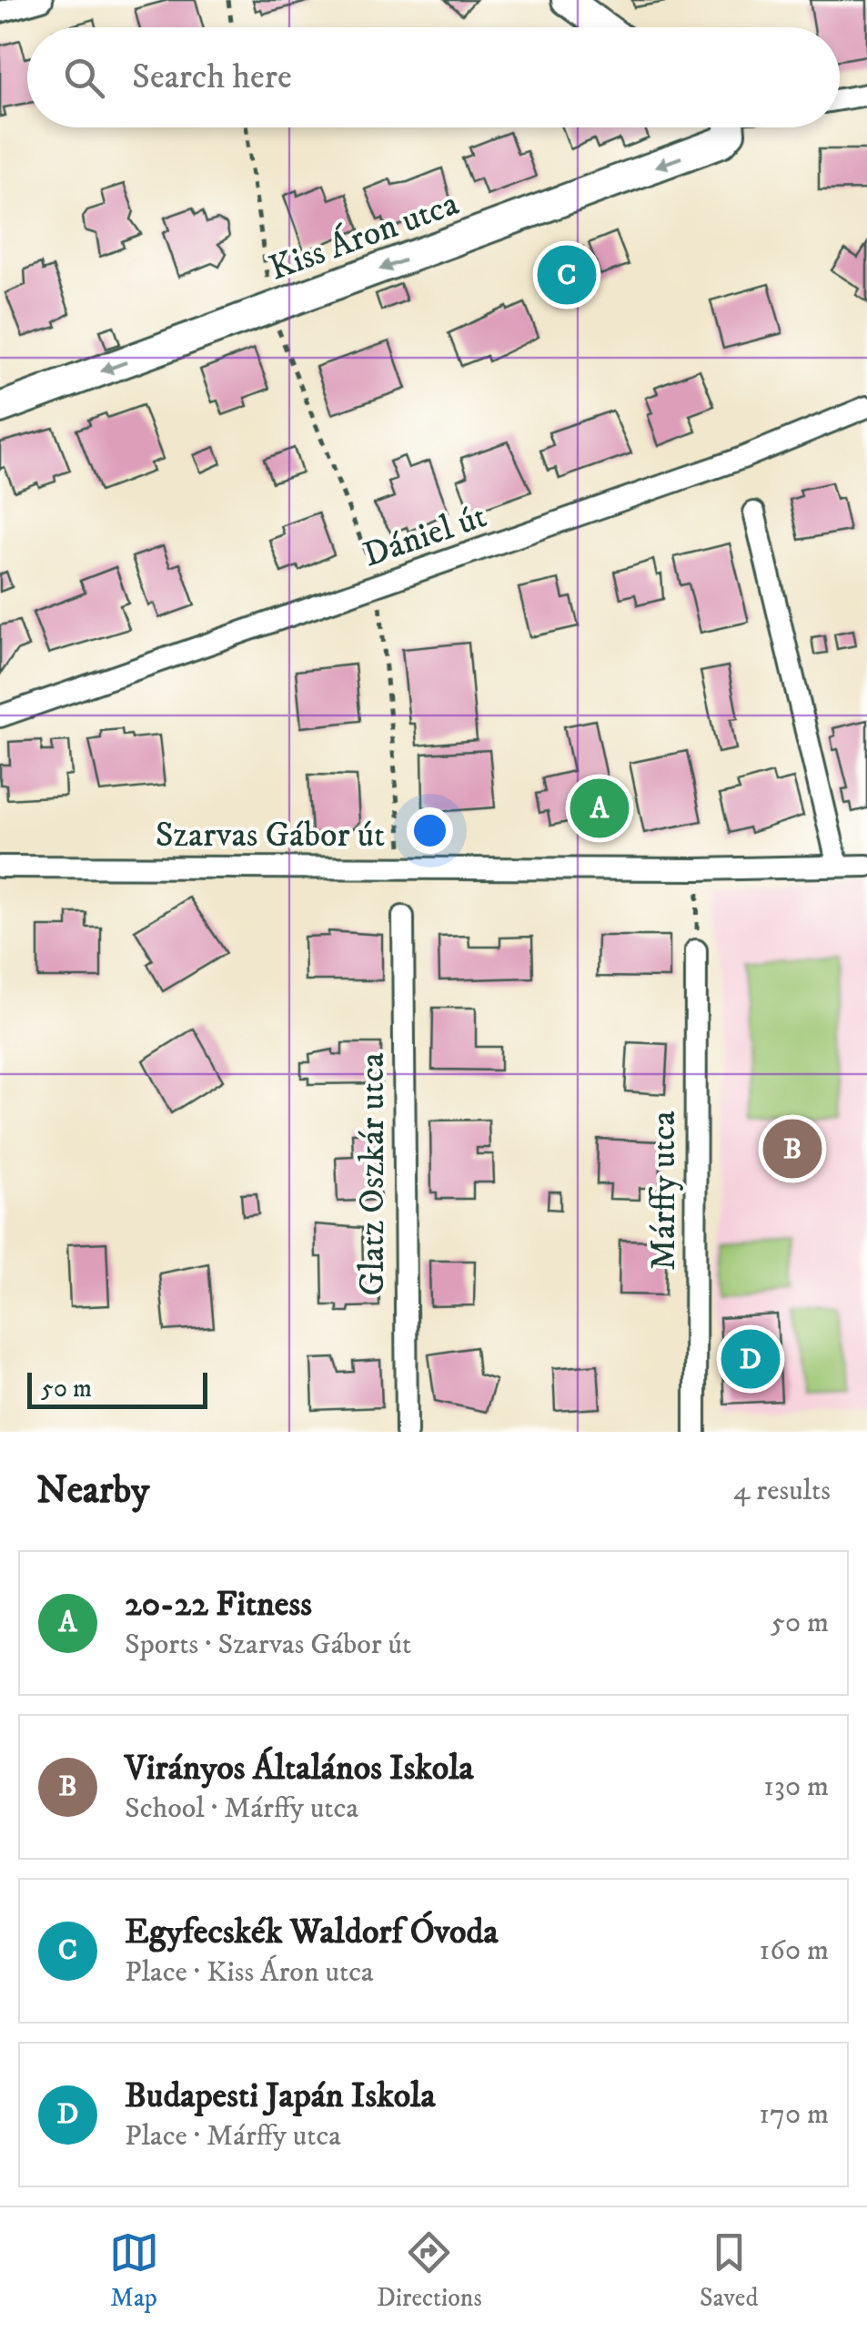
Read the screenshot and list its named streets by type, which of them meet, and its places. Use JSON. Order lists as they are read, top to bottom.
{
  "streets": {
    "street": [
      "Kiss Áron utca",
      "Dániel út",
      "Szarvas Gábor út",
      "Glatz Oszkár utca",
      "Márffy utca"
    ]
  },
  "one_way": ["Kiss Áron utca"],
  "scale_bar": "50 m",
  "page": {
    "search": "Search here",
    "pins": [
      "C",
      "A",
      "B",
      "D"
    ],
    "scale": "50 m",
    "heading": ["Nearby", "4 results"],
    "list": [
      {
        "mark": "A",
        "name": "20-22 Fitness",
        "note": "Sports · Szarvas Gábor út",
        "value": "50 m"
      },
      {
        "mark": "B",
        "name": "Virányos Általános Iskola",
        "note": "School · Márffy utca",
        "value": "130 m"
      },
      {
        "mark": "C",
        "name": "Egyfecskék Waldorf Óvoda",
        "note": "Place · Kiss Áron utca",
        "value": "160 m"
      },
      {
        "mark": "D",
        "name": "Budapesti Japán Iskola",
        "note": "Place · Márffy utca",
        "value": "170 m"
      }
    ],
    "nav": ["Map", "Directions", "Saved"]
  }
}
